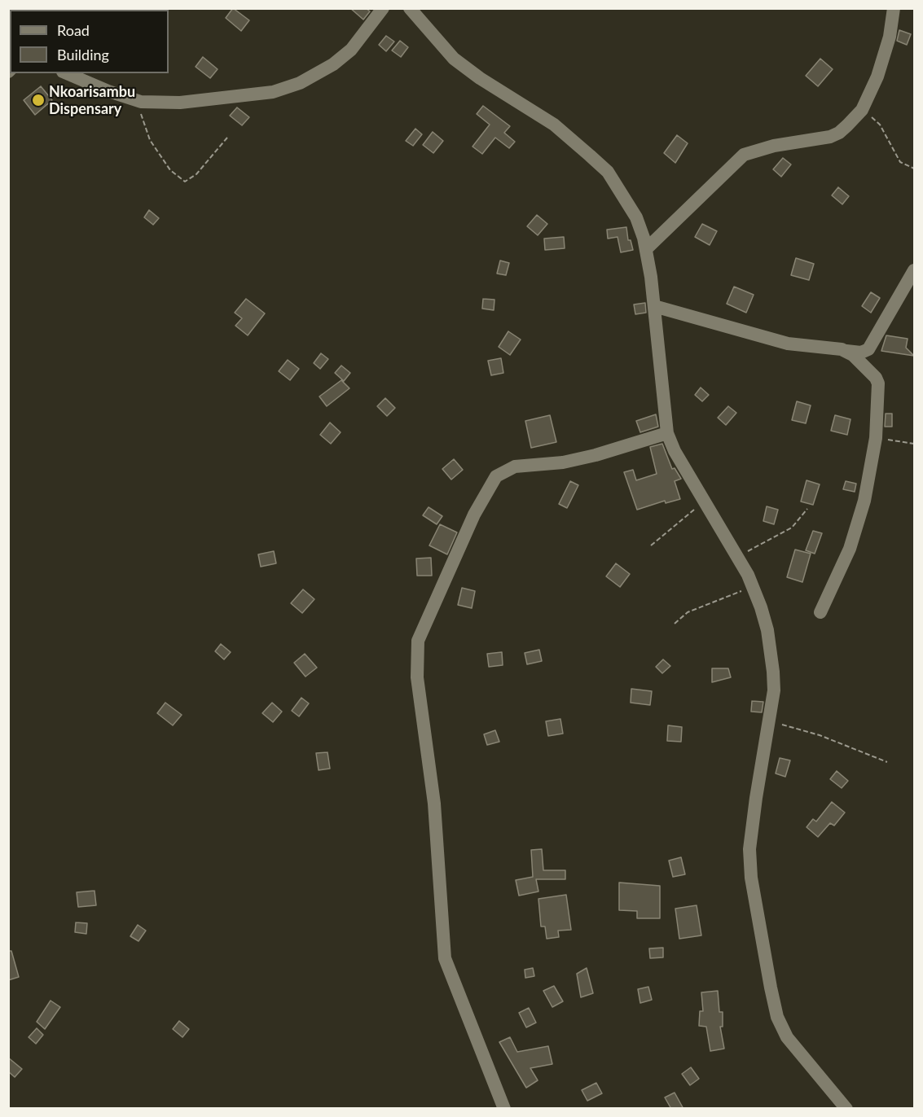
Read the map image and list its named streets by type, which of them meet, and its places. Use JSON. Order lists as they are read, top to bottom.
{
  "places": ["Nkoarisambu Dispensary"],
  "legend": ["Road", "Building"]
}
